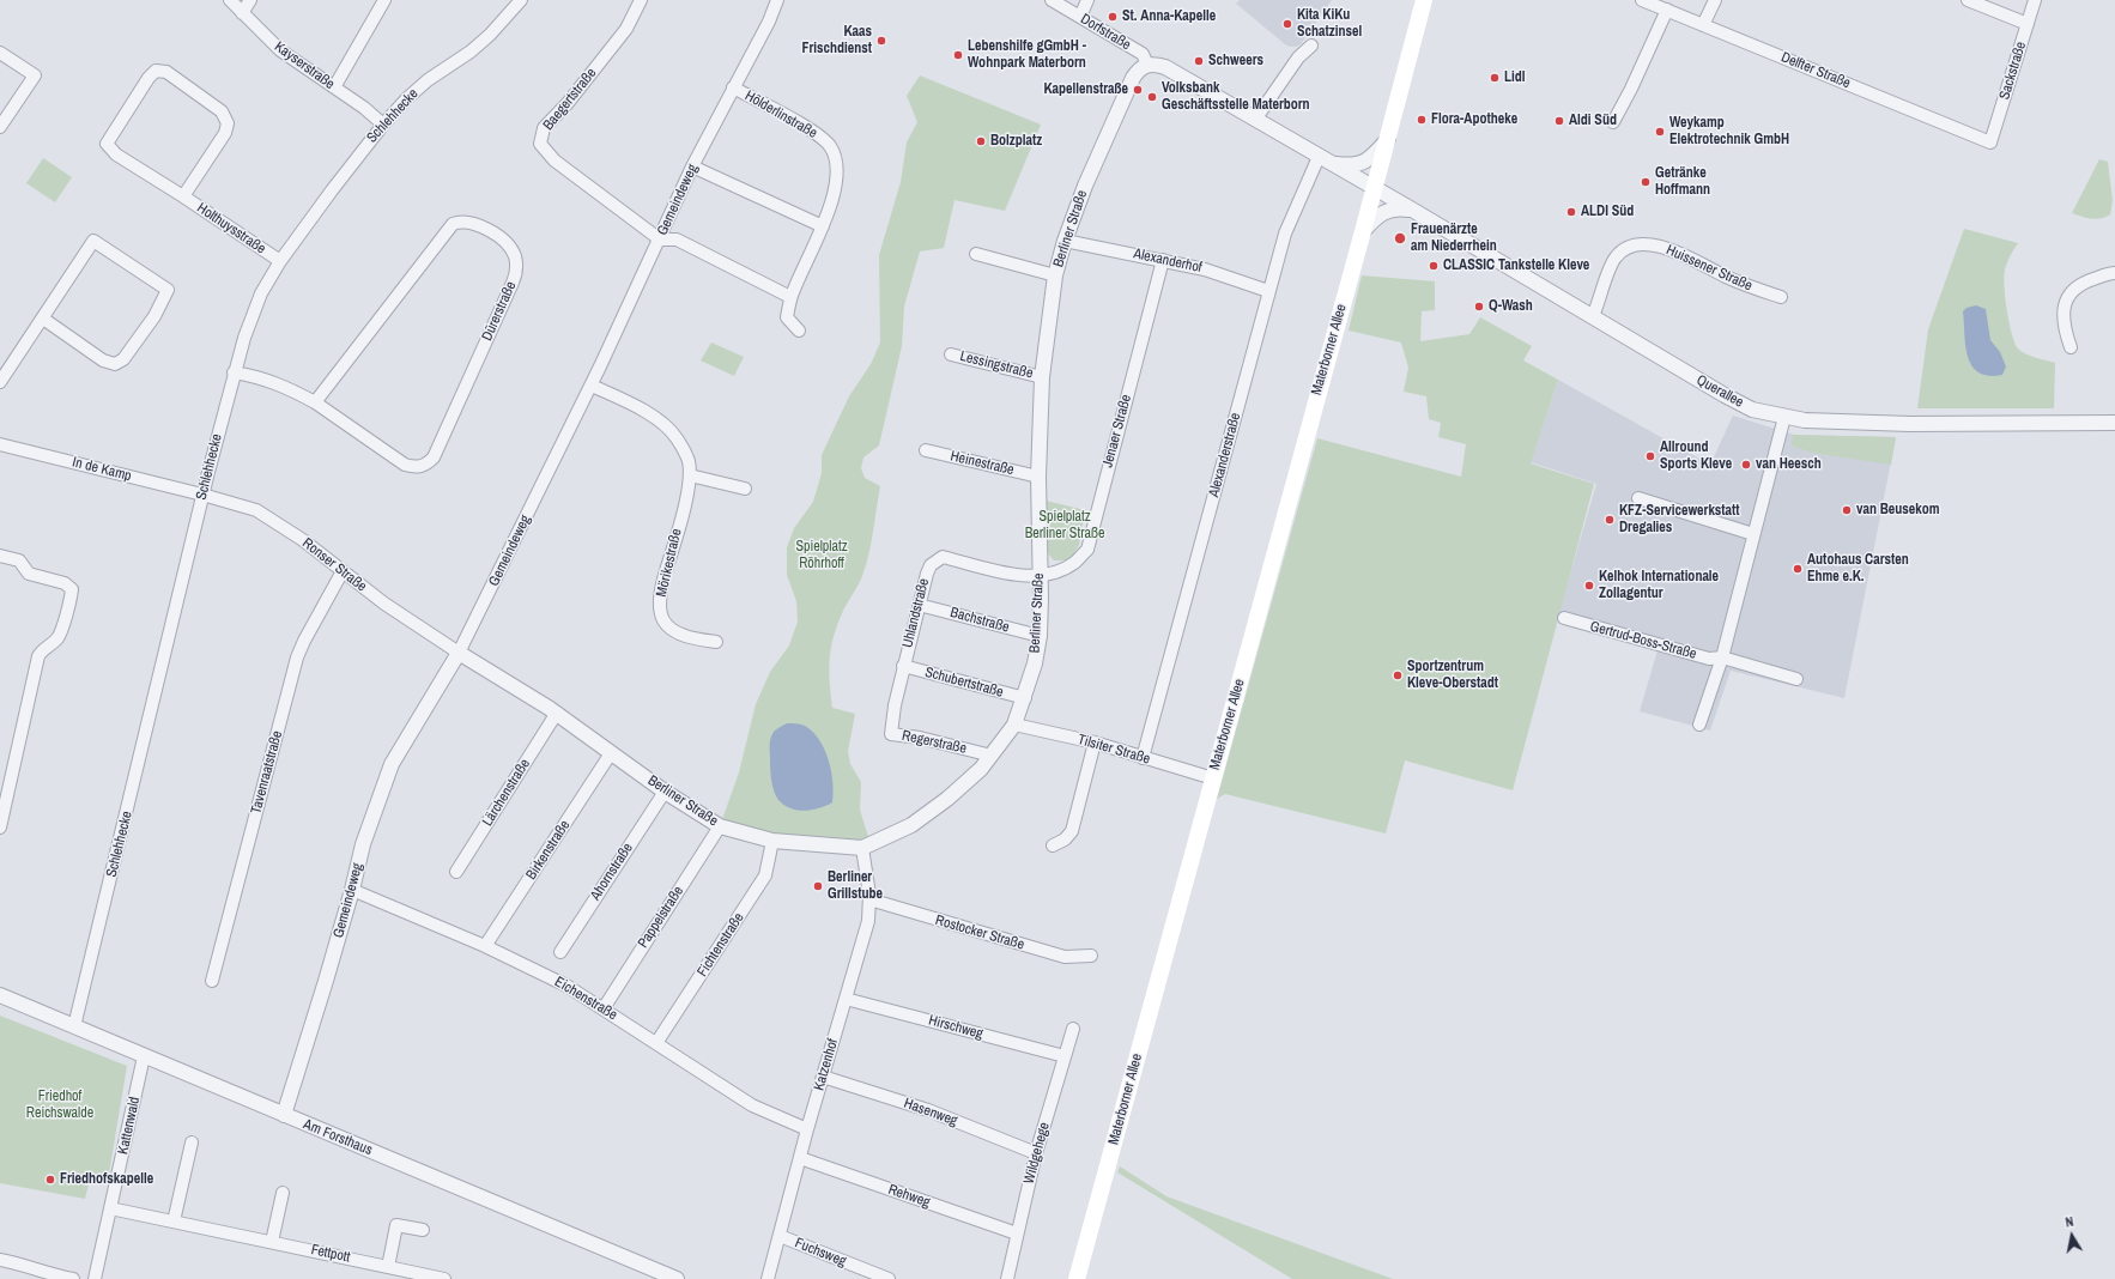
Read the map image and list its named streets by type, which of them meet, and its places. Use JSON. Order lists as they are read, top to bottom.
{
  "streets": {
    "main road": ["Materborner Allee"],
    "street": [
      "Dorfstraße",
      "Kayserstraße",
      "Delfter Straße",
      "Sackstraße",
      "Baegertstraße",
      "Hölderlinstraße",
      "Schlehhecke",
      "Gemeindeweg",
      "Holthuysstraße",
      "Berliner Straße",
      "Alexanderhof",
      "Huissener Straße",
      "Dürerstraße",
      "Lessingstraße",
      "Querallee",
      "Jenaer Straße",
      "Alexanderstraße",
      "Heinestraße",
      "In de Kamp",
      "Mörikestraße",
      "Ronser Straße",
      "Uhlandstraße",
      "Bachstraße",
      "Gertrud-Boss-Straße",
      "Schubertstraße",
      "Regerstraße",
      "Tilsiter Straße",
      "Tavenraatstraße",
      "Lärchenstraße",
      "Birkenstraße",
      "Ahornstraße",
      "Pappelstraße",
      "Rostocker Straße",
      "Fichtenstraße",
      "Eichenstraße",
      "Hirschweg",
      "Katzenhof",
      "Hasenweg",
      "Kattenwald",
      "Am Forsthaus",
      "Wildgehege",
      "Rehweg",
      "Fuchsweg",
      "Fettpott"
    ]
  },
  "crossings": [
    ["Dorfstraße", "Berliner Straße"],
    ["Kayserstraße", "Schlehhecke"],
    ["Delfter Straße", "Sackstraße"],
    ["Baegertstraße", "Gemeindeweg"],
    ["Hölderlinstraße", "Gemeindeweg"],
    ["Schlehhecke", "Holthuysstraße"],
    ["Schlehhecke", "Dürerstraße"],
    ["Schlehhecke", "In de Kamp"],
    ["Schlehhecke", "Ronser Straße"],
    ["Schlehhecke", "Am Forsthaus"],
    ["Gemeindeweg", "Berliner Straße"],
    ["Gemeindeweg", "Mörikestraße"],
    ["Gemeindeweg", "Ronser Straße"],
    ["Gemeindeweg", "Eichenstraße"],
    ["Gemeindeweg", "Am Forsthaus"],
    ["Berliner Straße", "Alexanderhof"],
    ["Berliner Straße", "Lessingstraße"],
    ["Berliner Straße", "Jenaer Straße"],
    ["Berliner Straße", "Heinestraße"],
    ["Berliner Straße", "Ronser Straße"],
    ["Berliner Straße", "Uhlandstraße"],
    ["Berliner Straße", "Bachstraße"],
    ["Berliner Straße", "Schubertstraße"],
    ["Berliner Straße", "Regerstraße"],
    ["Berliner Straße", "Tilsiter Straße"],
    ["Berliner Straße", "Lärchenstraße"],
    ["Berliner Straße", "Birkenstraße"],
    ["Berliner Straße", "Ahornstraße"],
    ["Berliner Straße", "Pappelstraße"],
    ["Berliner Straße", "Fichtenstraße"],
    ["Berliner Straße", "Katzenhof"],
    ["Alexanderhof", "Jenaer Straße"],
    ["Alexanderhof", "Alexanderstraße"],
    ["Huissener Straße", "Querallee"],
    ["Materborner Allee", "Querallee"],
    ["Materborner Allee", "Tilsiter Straße"],
    ["Jenaer Straße", "Uhlandstraße"],
    ["Alexanderstraße", "Tilsiter Straße"],
    ["In de Kamp", "Ronser Straße"],
    ["Ronser Straße", "Tavenraatstraße"],
    ["Uhlandstraße", "Bachstraße"],
    ["Uhlandstraße", "Schubertstraße"],
    ["Uhlandstraße", "Regerstraße"],
    ["Birkenstraße", "Eichenstraße"],
    ["Pappelstraße", "Eichenstraße"],
    ["Rostocker Straße", "Katzenhof"],
    ["Fichtenstraße", "Eichenstraße"],
    ["Eichenstraße", "Katzenhof"],
    ["Hirschweg", "Katzenhof"],
    ["Hirschweg", "Wildgehege"],
    ["Katzenhof", "Hasenweg"],
    ["Katzenhof", "Rehweg"],
    ["Katzenhof", "Fuchsweg"],
    ["Hasenweg", "Wildgehege"],
    ["Kattenwald", "Am Forsthaus"],
    ["Kattenwald", "Fettpott"],
    ["Wildgehege", "Rehweg"]
  ],
  "parks": ["Spielplatz Berliner Straße", "Spielplatz Röhrhoff", "Friedhof Reichswalde"],
  "places": [
    "St. Anna-Kapelle",
    "Kita KiKu Schatzinsel",
    "Kaas Frischdienst",
    "Lebenshilfe gGmbH - Wohnpark Materborn",
    "Schweers",
    "Lidl",
    "Kapellenstraße",
    "Volksbank Geschäftsstelle Materborn",
    "Flora-Apotheke",
    "Aldi Süd",
    "Weykamp Elektrotechnik GmbH",
    "Bolzplatz",
    "Getränke Hoffmann",
    "ALDI Süd",
    "Frauenärzte am Niederrhein",
    "CLASSIC Tankstelle Kleve",
    "Q-Wash",
    "Allround Sports Kleve",
    "van Heesch",
    "van Beusekom",
    "KFZ-Servicewerkstatt Dregalies",
    "Autohaus Carsten Ehme e.K.",
    "Kelhok Internationale Zollagentur",
    "Sportzentrum Kleve-Oberstadt",
    "Berliner Grillstube",
    "Friedhofskapelle"
  ],
  "north": "top"
}
